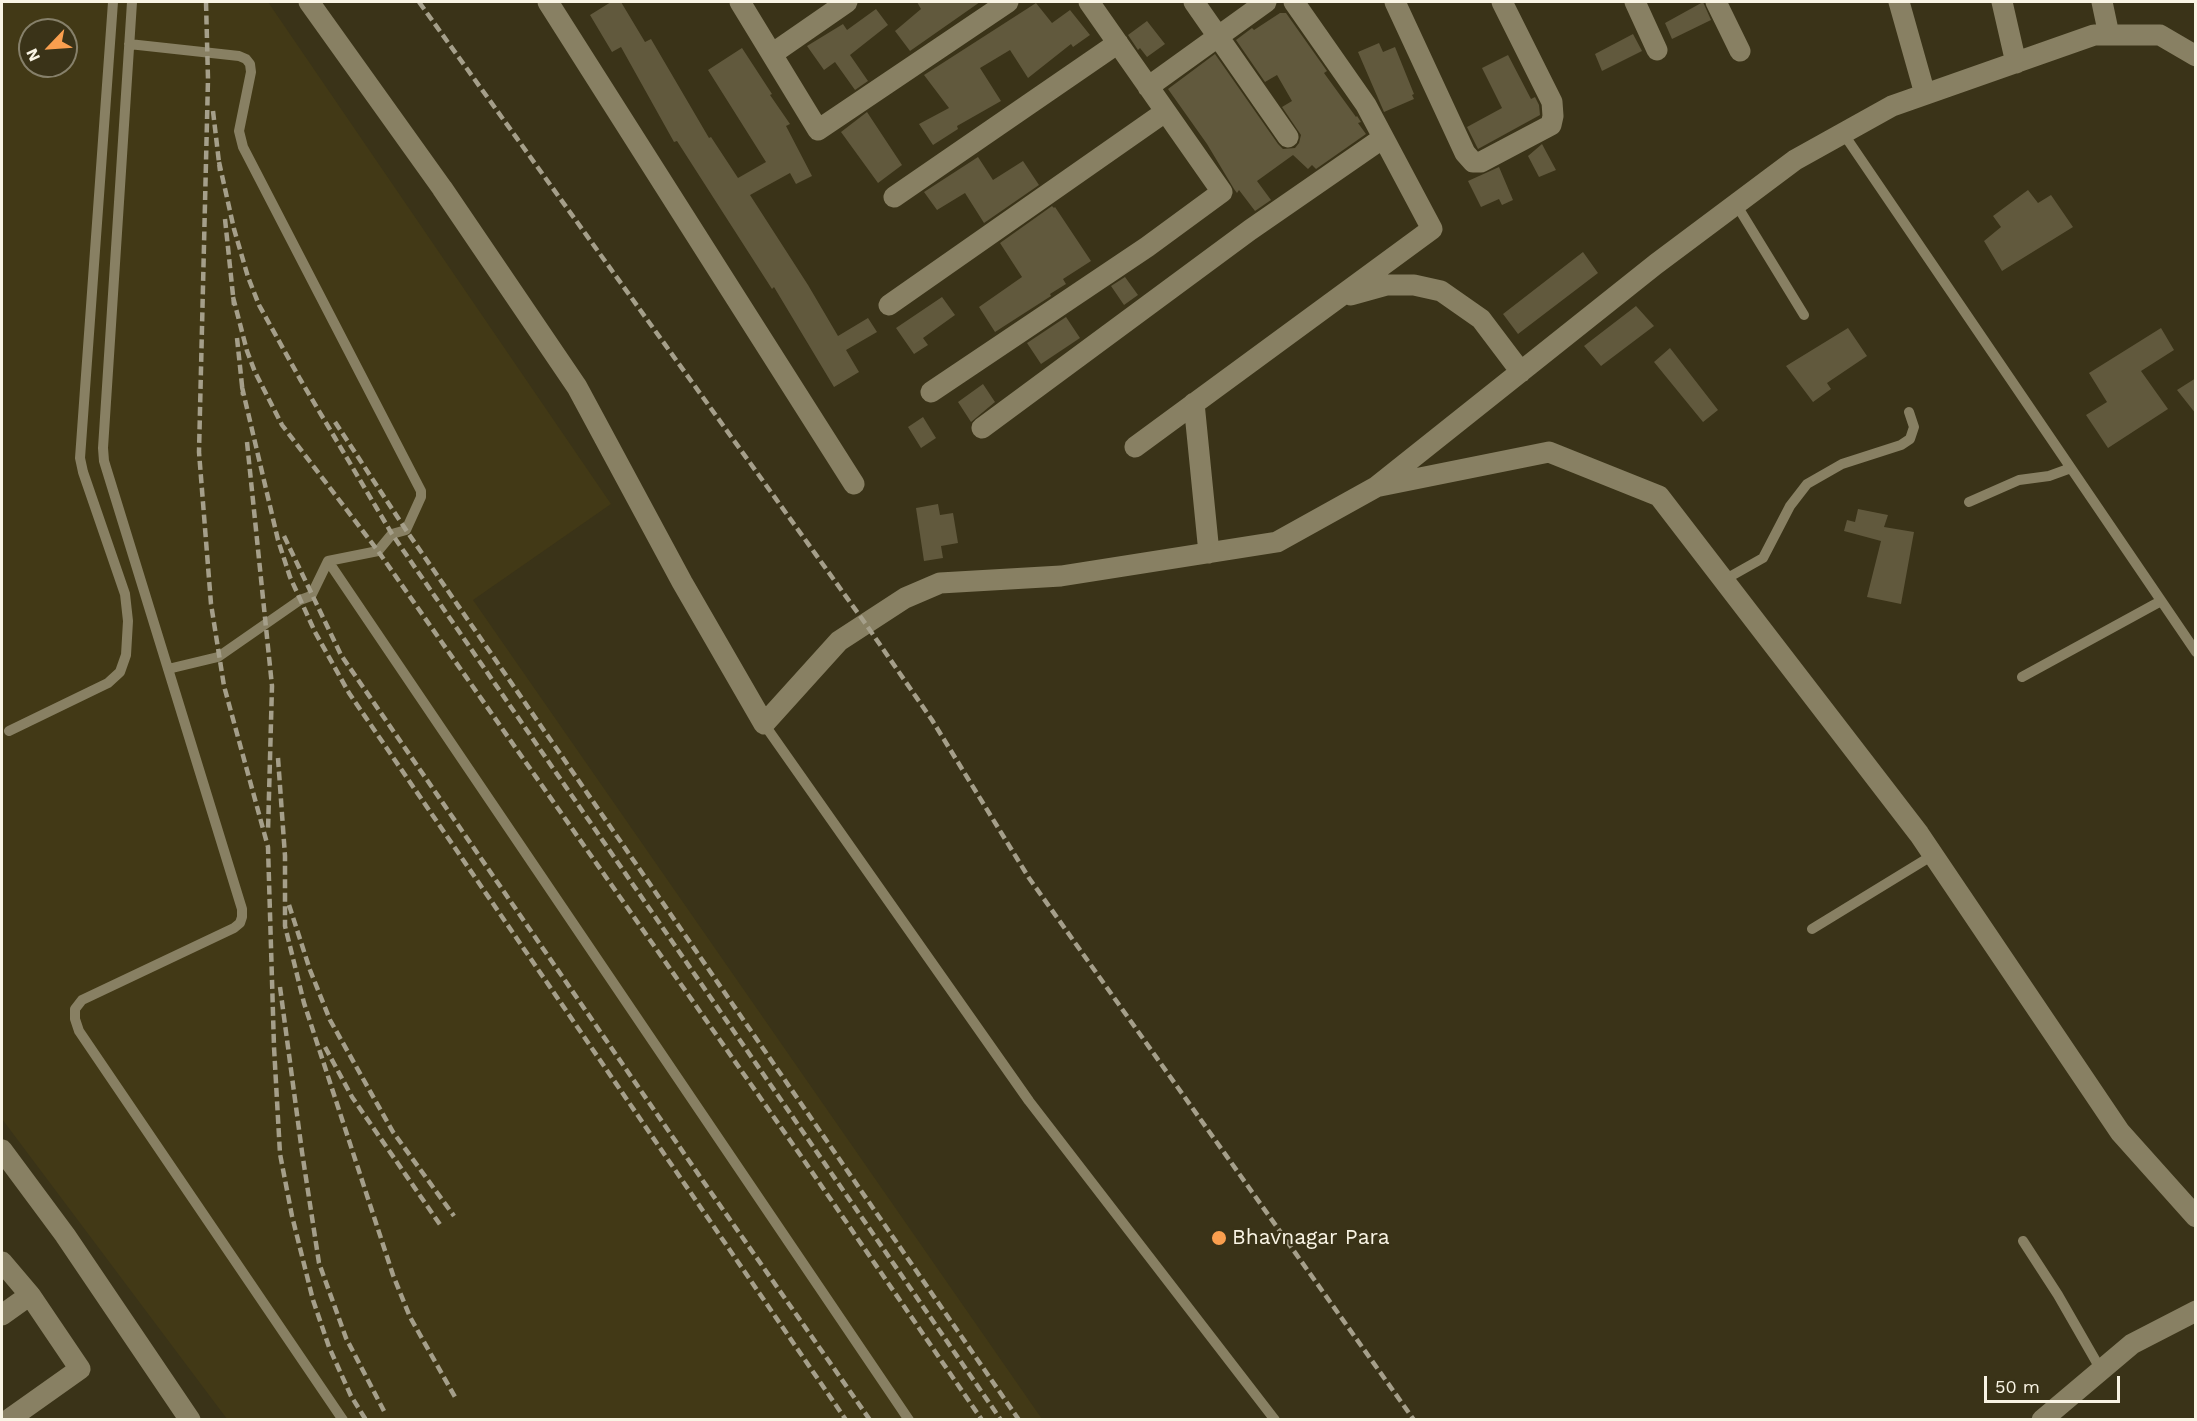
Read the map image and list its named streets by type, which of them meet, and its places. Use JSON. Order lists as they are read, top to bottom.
{
  "places": ["Bhavnagar Para"],
  "scale_bar": "50 m",
  "north": "bottom left"
}
